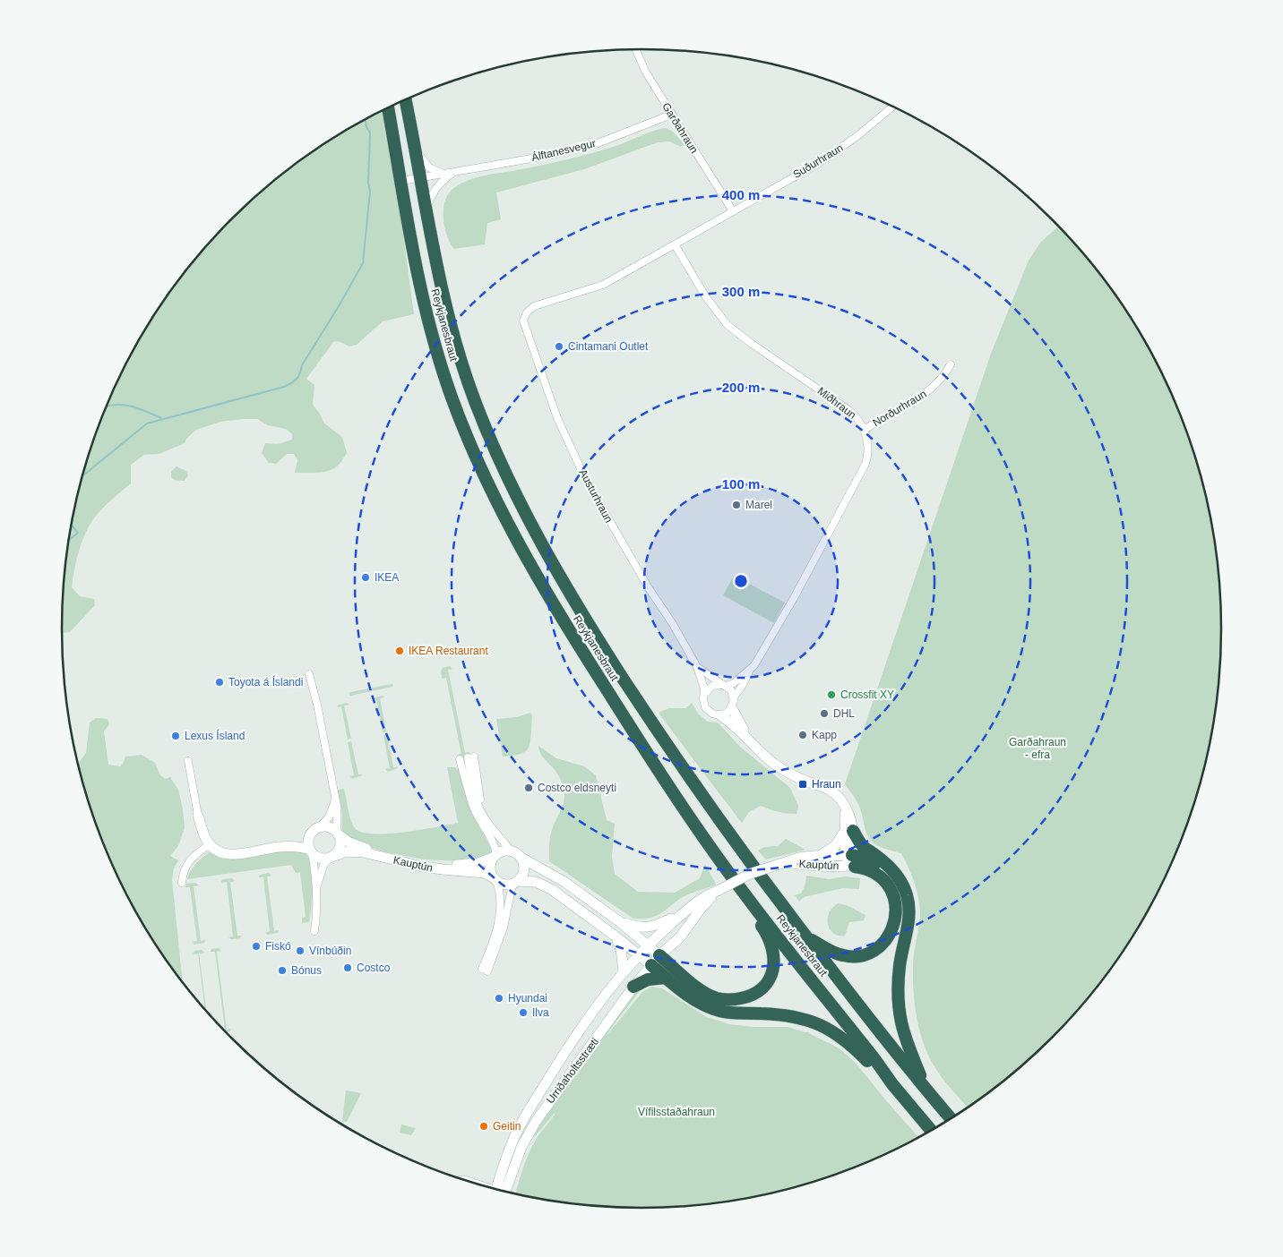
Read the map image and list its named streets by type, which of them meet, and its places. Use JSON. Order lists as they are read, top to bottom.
{
  "streets": {
    "highway": ["Reykjanesbraut"],
    "street": [
      "Garðahraun",
      "Álftanesvegur",
      "Suðurhraun",
      "Miðhraun",
      "Norðurhraun",
      "Austurhraun",
      "Kauptún",
      "Urriðaholtsstræti"
    ]
  },
  "crossings": [
    ["Garðahraun", "Álftanesvegur"],
    ["Garðahraun", "Suðurhraun"],
    ["Álftanesvegur", "Reykjanesbraut"],
    ["Miðhraun", "Norðurhraun"],
    ["Miðhraun", "Austurhraun"],
    ["Austurhraun", "Kauptún"],
    ["Kauptún", "Urriðaholtsstræti"]
  ],
  "parks": ["Garðahraun - efra", "Vífilsstaðahraun"],
  "places": {
    "other": [
      "Cintamani Outlet",
      "Marel",
      "IKEA",
      "IKEA Restaurant",
      "Toyota á Íslandi",
      "Crossfit XY",
      "DHL",
      "Kapp",
      "Lexus Ísland",
      "Costco eldsneyti",
      "Fiskó",
      "Vínbúðin",
      "Costco",
      "Bónus",
      "Hyundai",
      "Ilva",
      "Geitin"
    ],
    "transit": ["Hraun"]
  },
  "rings": [
    "400 m",
    "300 m",
    "200 m",
    "100 m"
  ]
}
